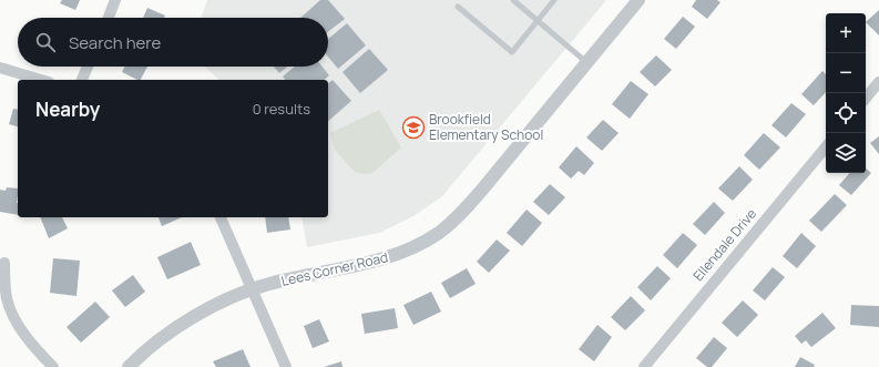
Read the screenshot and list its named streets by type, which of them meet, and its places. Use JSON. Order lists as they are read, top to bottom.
{
  "streets": {
    "street": ["Ellendale Drive", "Lees Corner Road"]
  },
  "places": {
    "school or university": ["Brookfield Elementary School"]
  },
  "page": {
    "map_buttons": ["+", "−"],
    "search": "Search here",
    "heading": ["Nearby", "0 results"]
  }
}
